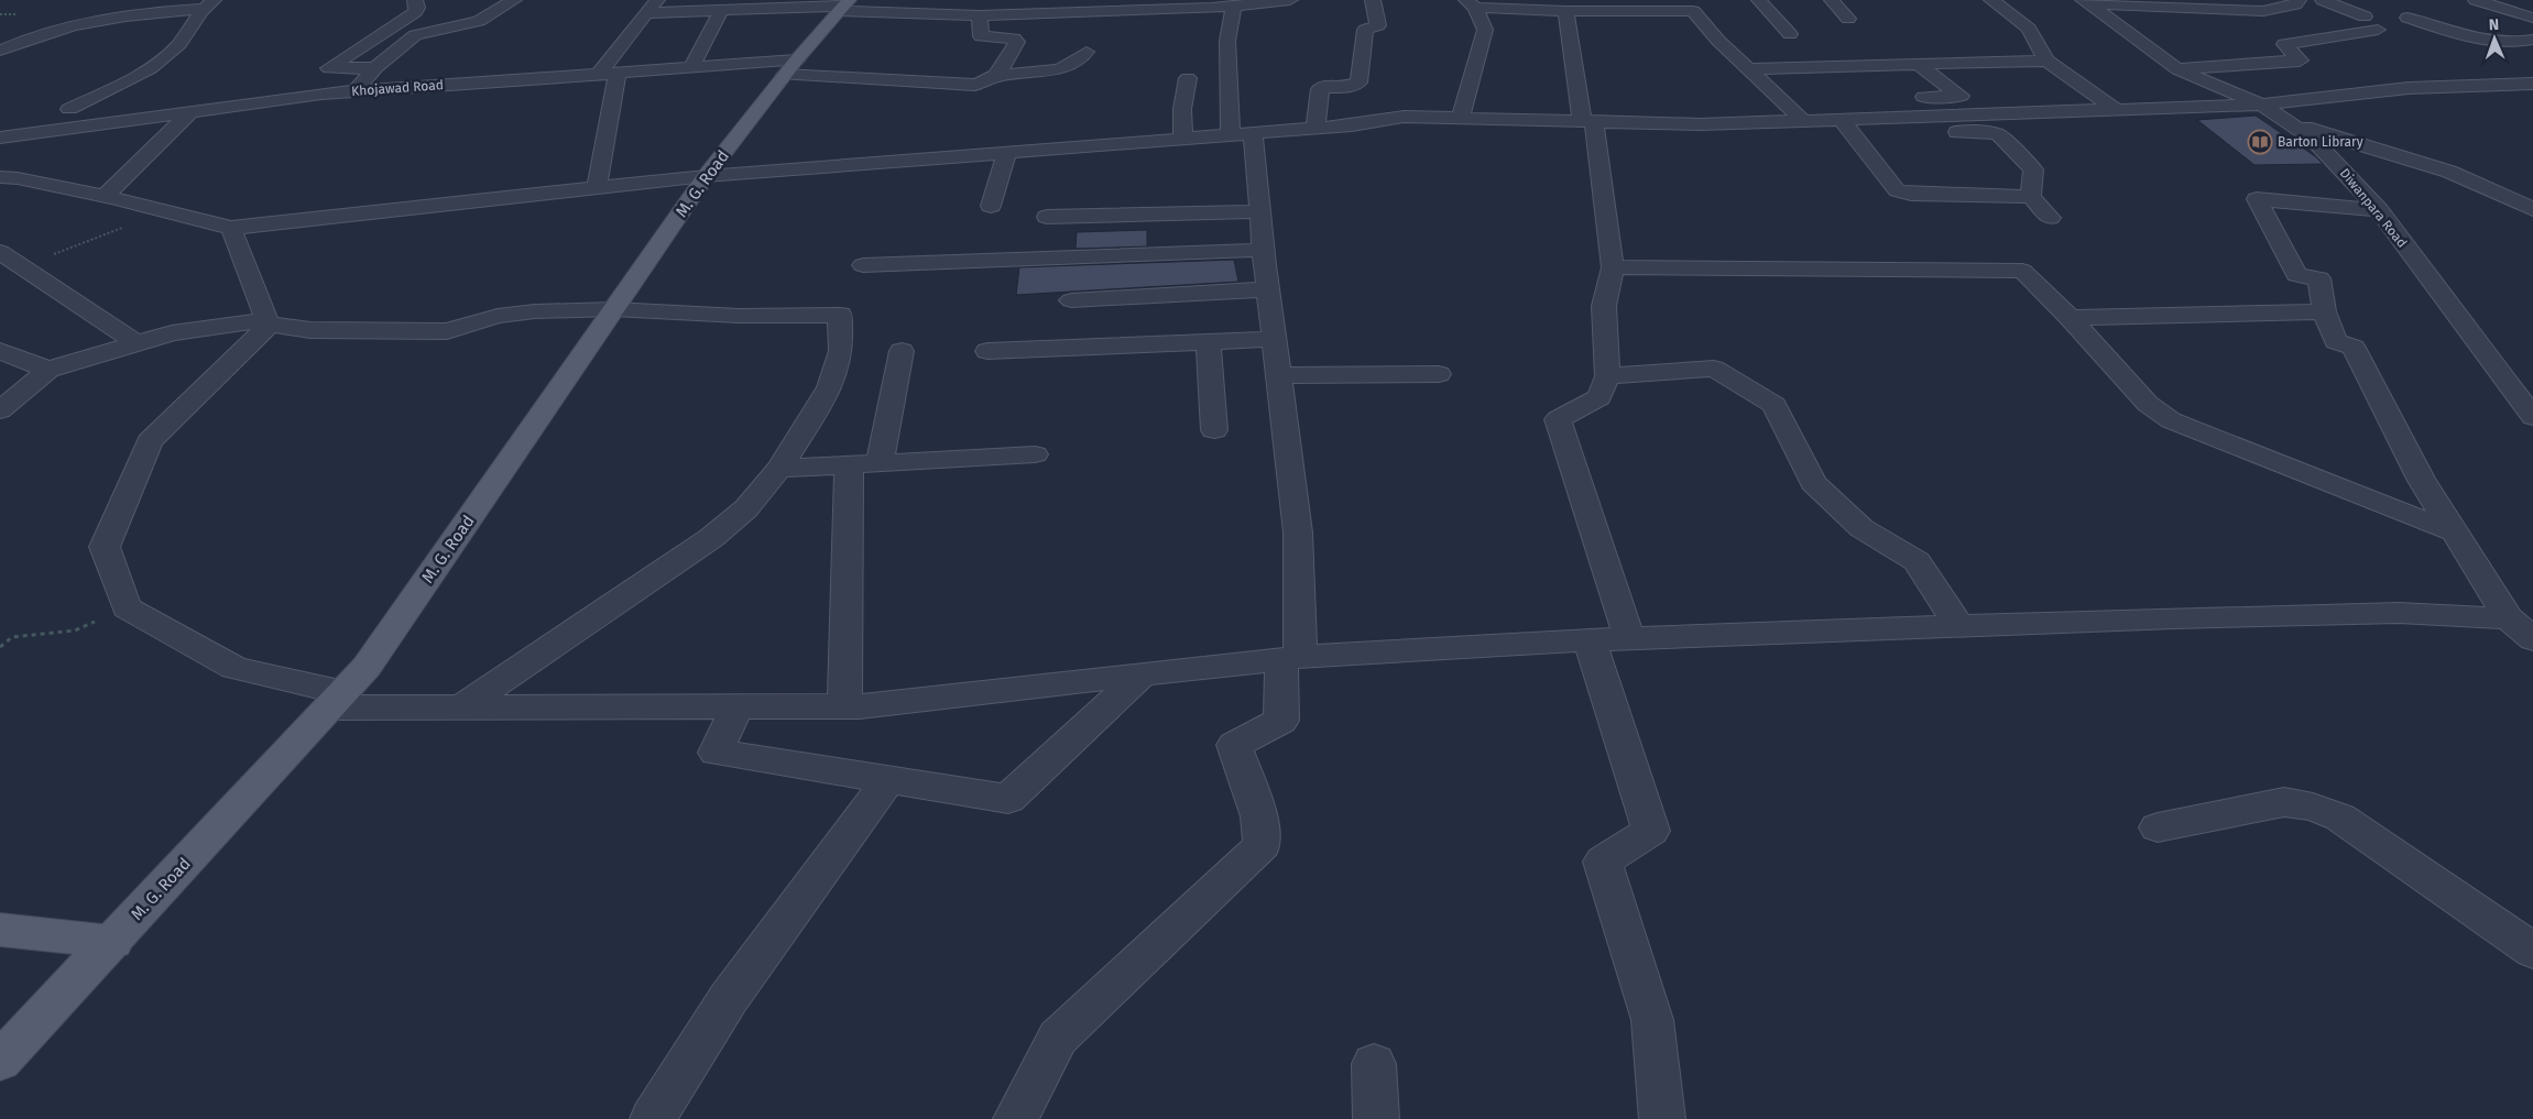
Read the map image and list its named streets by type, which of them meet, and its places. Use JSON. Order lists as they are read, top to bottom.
{
  "streets": {
    "main road": ["M. G. Road"],
    "street": ["Khojawad Road", "Diwanpara Road"]
  },
  "crossings": [
    ["Khojawad Road", "M. G. Road"]
  ],
  "places": {
    "library": ["Barton Library"]
  },
  "north": "top"
}
